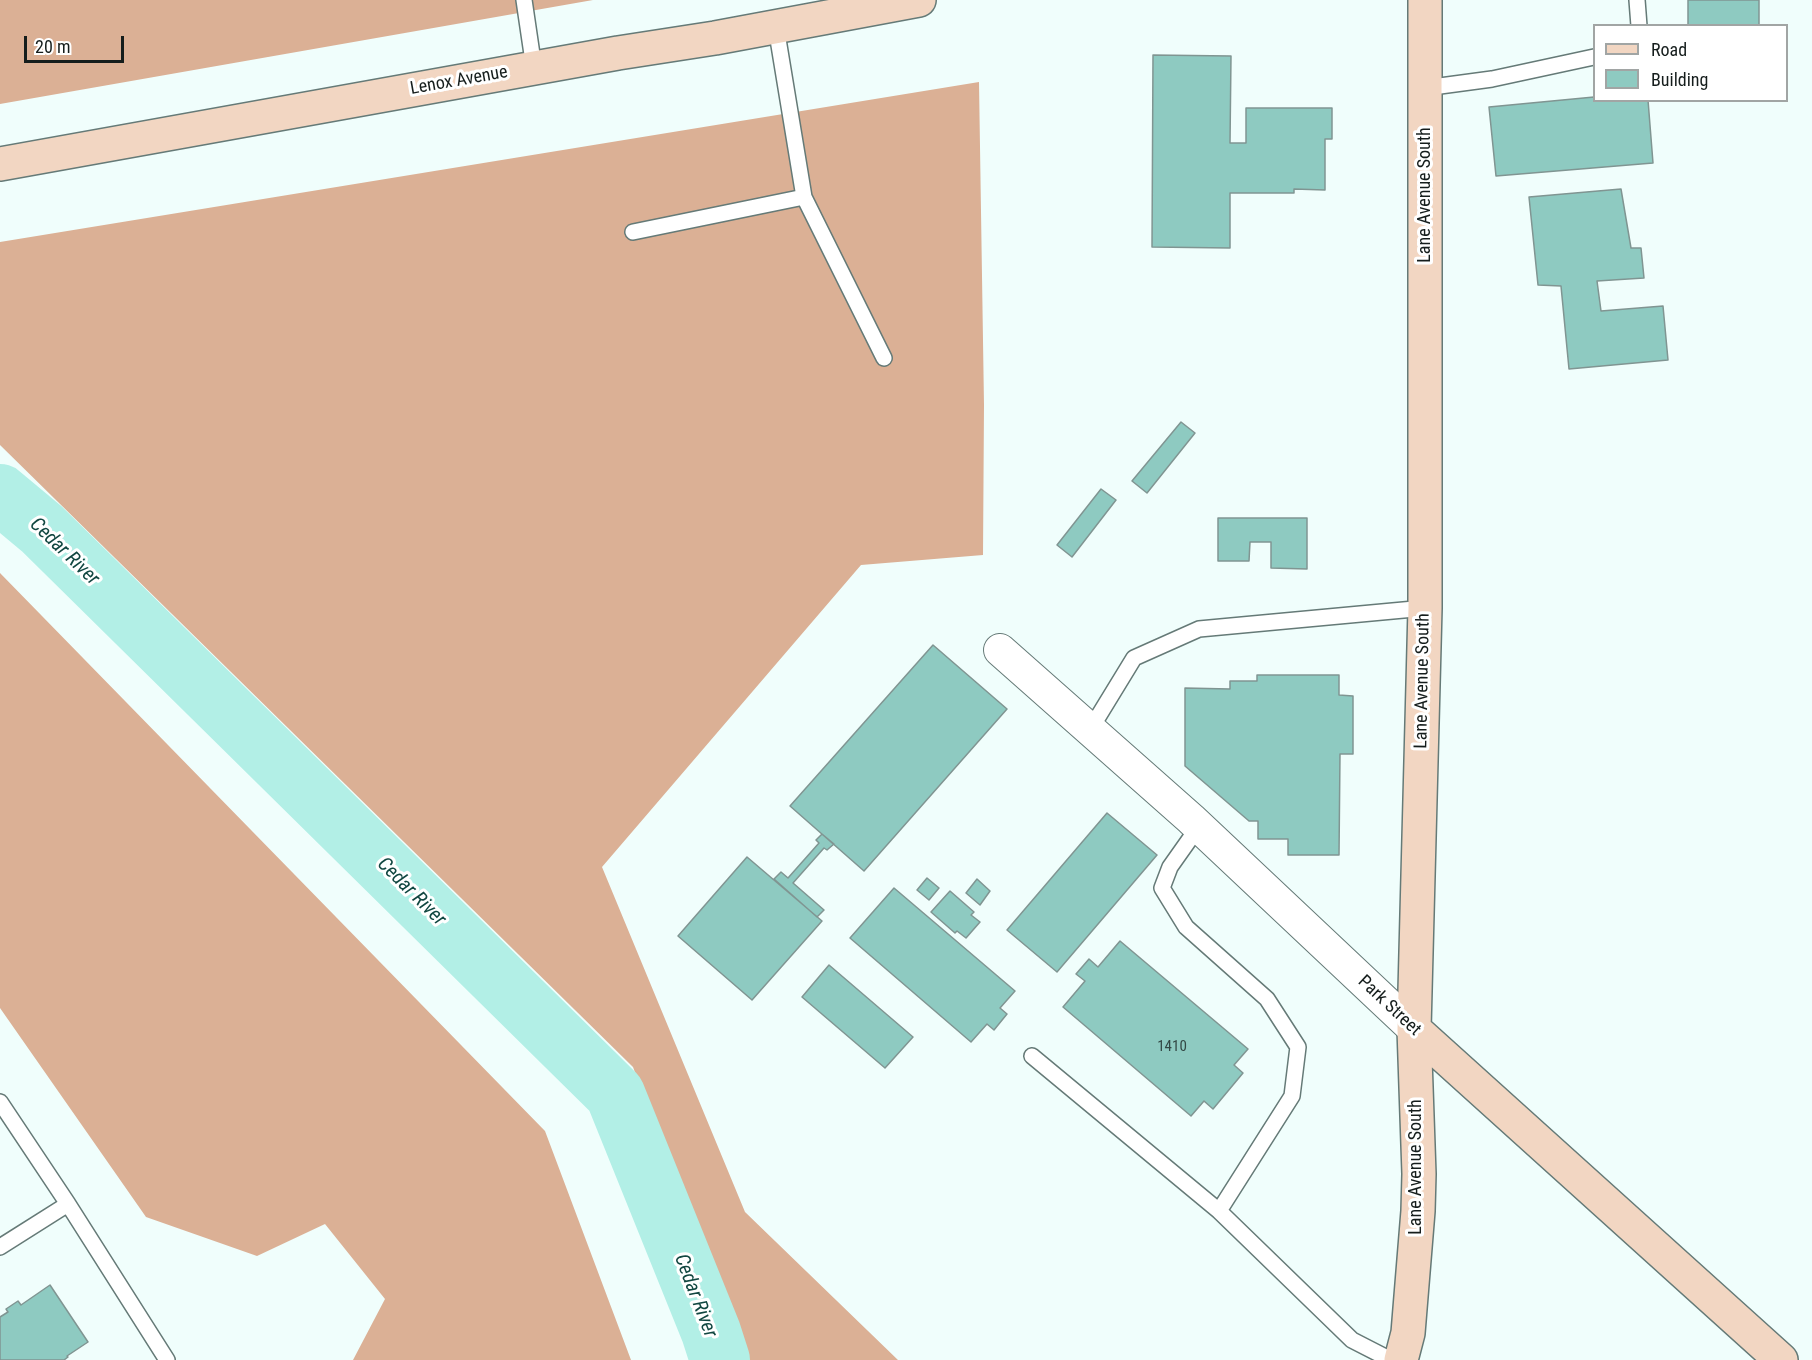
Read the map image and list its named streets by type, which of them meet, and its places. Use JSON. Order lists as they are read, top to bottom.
{
  "streets": {
    "main road": ["Lenox Avenue", "Lane Avenue South", "Park Street"]
  },
  "crossings": [
    ["Lane Avenue South", "Park Street"]
  ],
  "water": ["Cedar River"],
  "house_numbers": ["1410"],
  "legend": ["Road", "Building"],
  "scale_bar": "20 m"
}
